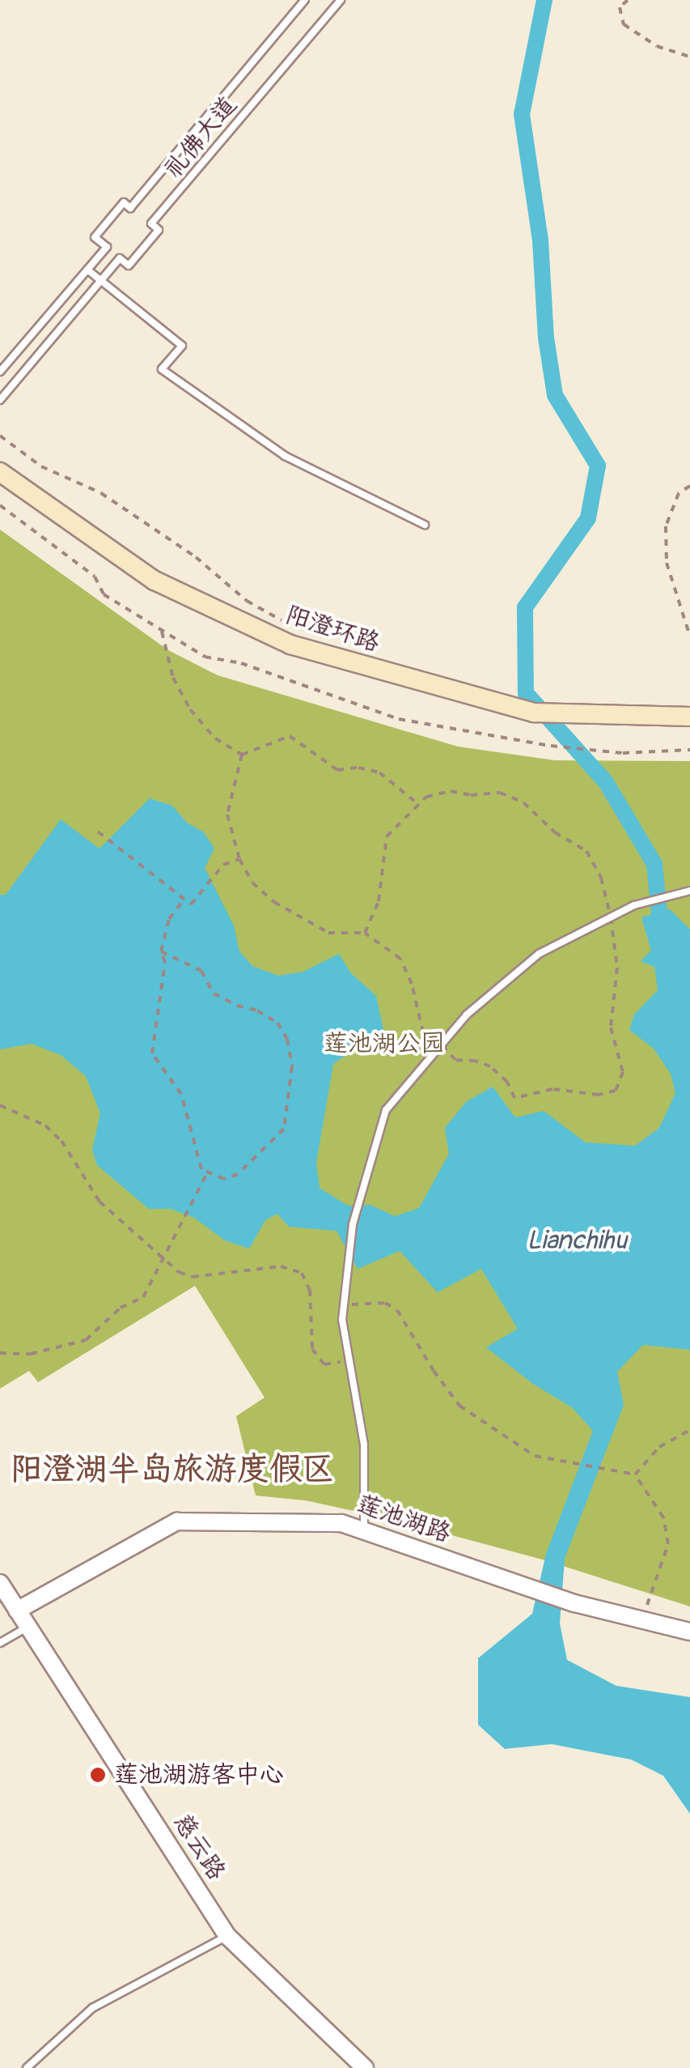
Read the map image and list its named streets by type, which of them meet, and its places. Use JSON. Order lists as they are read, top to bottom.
{
  "streets": {
    "main road": ["阳澄环路"],
    "street": ["莲池湖路", "慈云路"],
    "lane": ["礼佛大道"]
  },
  "crossings": [
    ["莲池湖路", "慈云路"]
  ],
  "districts": ["阳澄湖半岛旅游度假区"],
  "water": ["Lianchihu"],
  "parks": ["莲池湖公园"],
  "places": ["莲池湖游客中心"]
}
